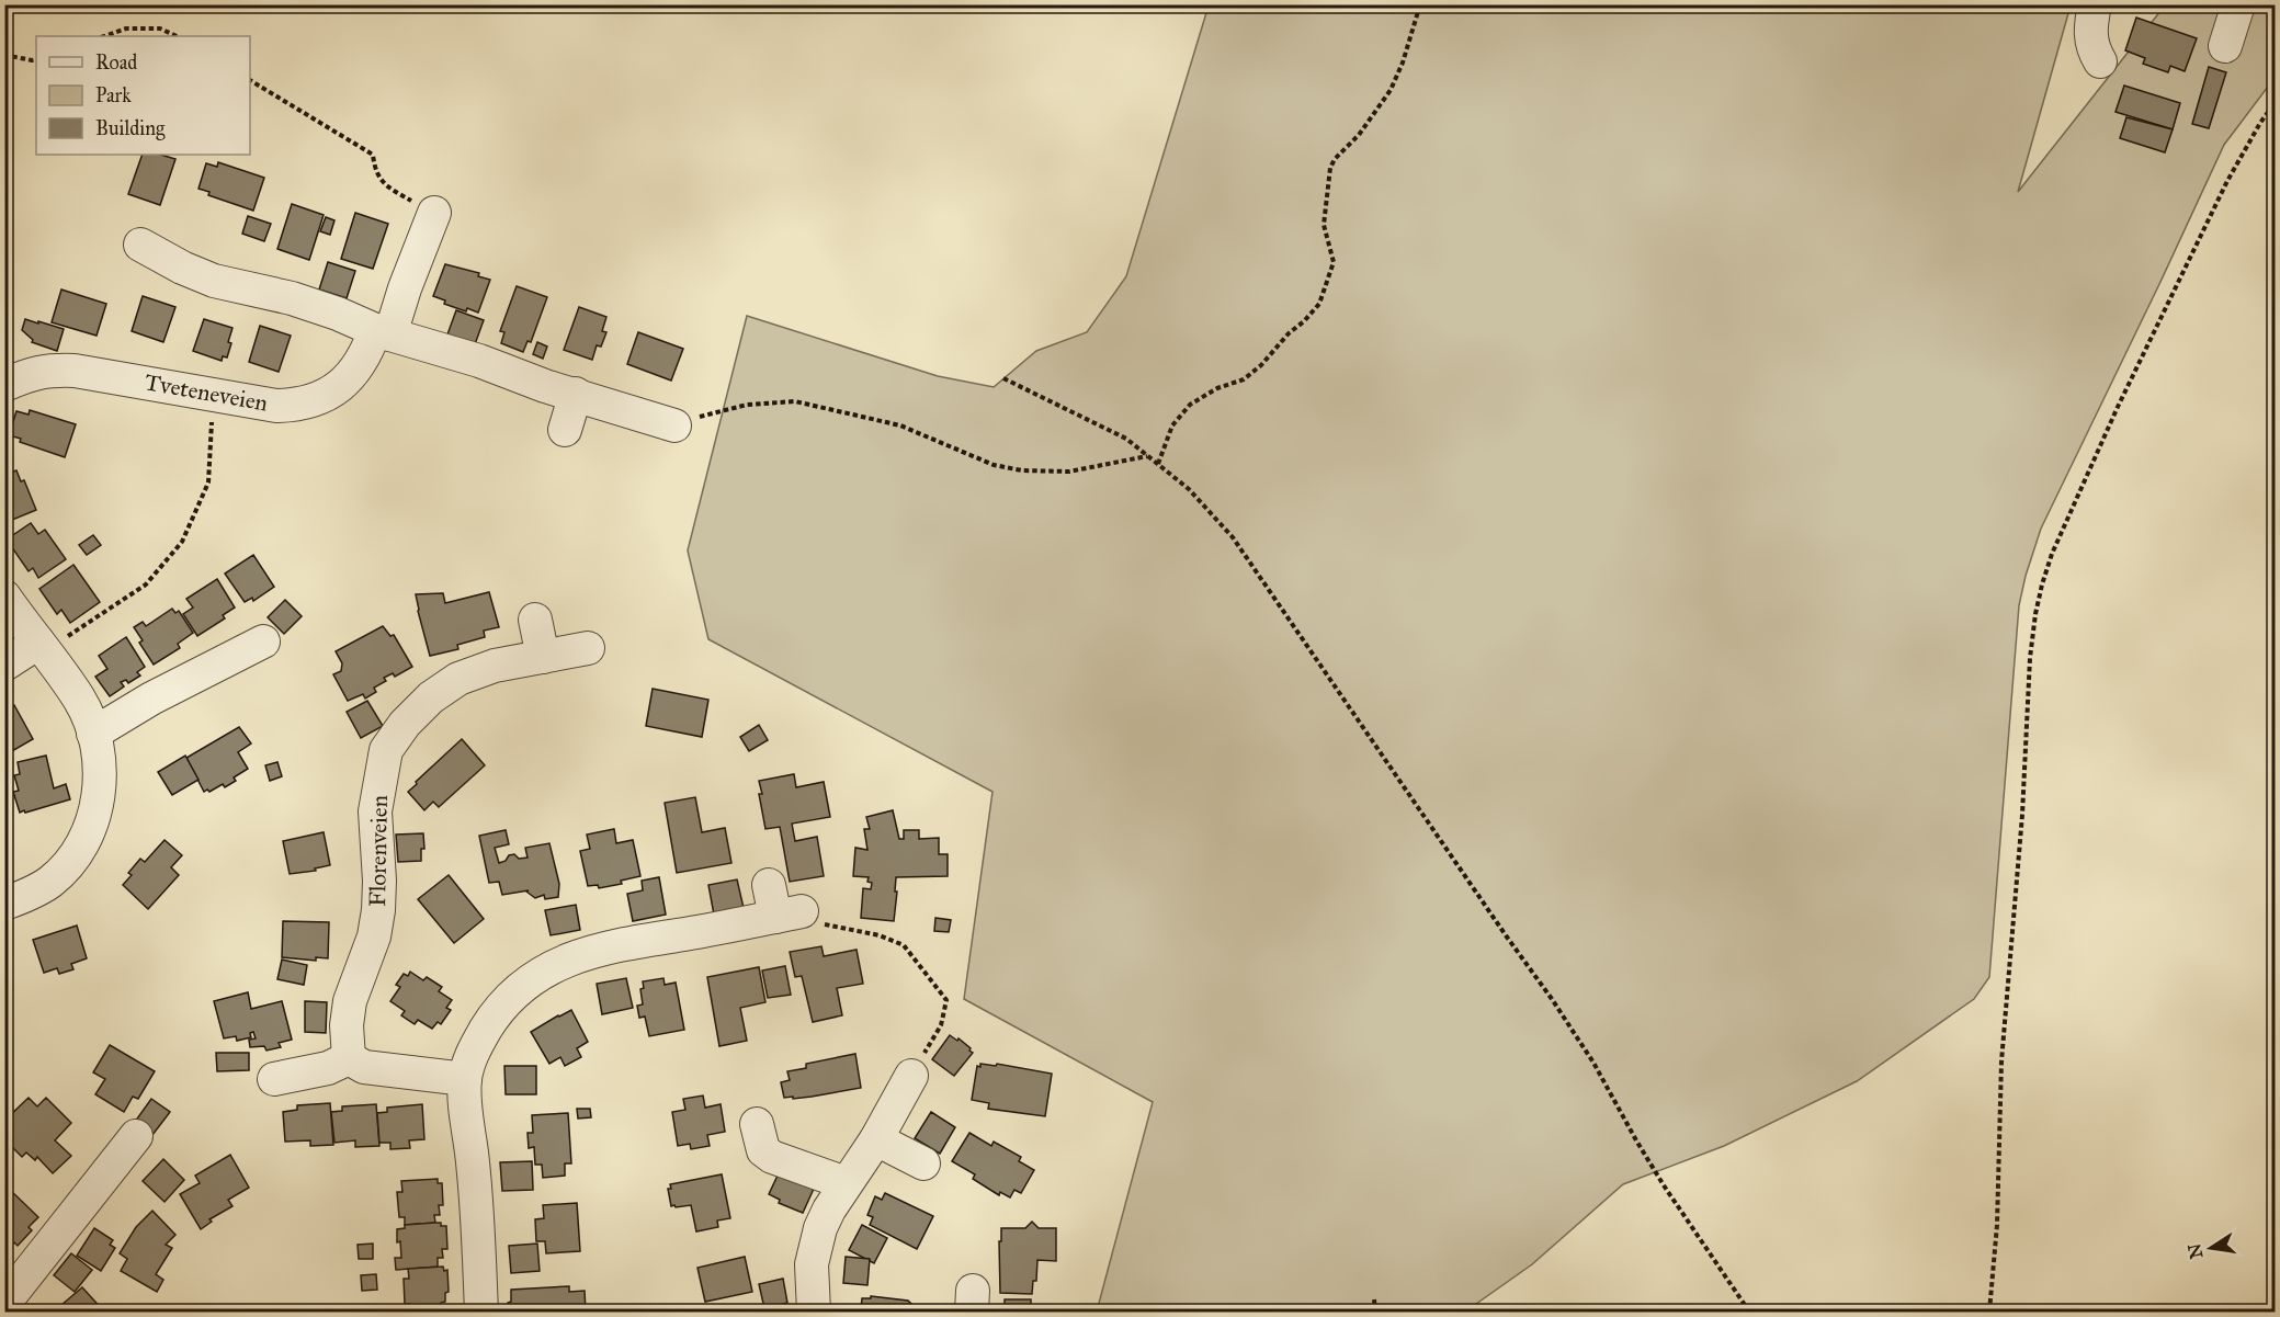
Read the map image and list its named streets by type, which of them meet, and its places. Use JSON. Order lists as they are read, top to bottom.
{
  "streets": {
    "street": ["Tveteneveien", "Florenveien"]
  },
  "legend": ["Road", "Park", "Building"],
  "north": "left"
}
